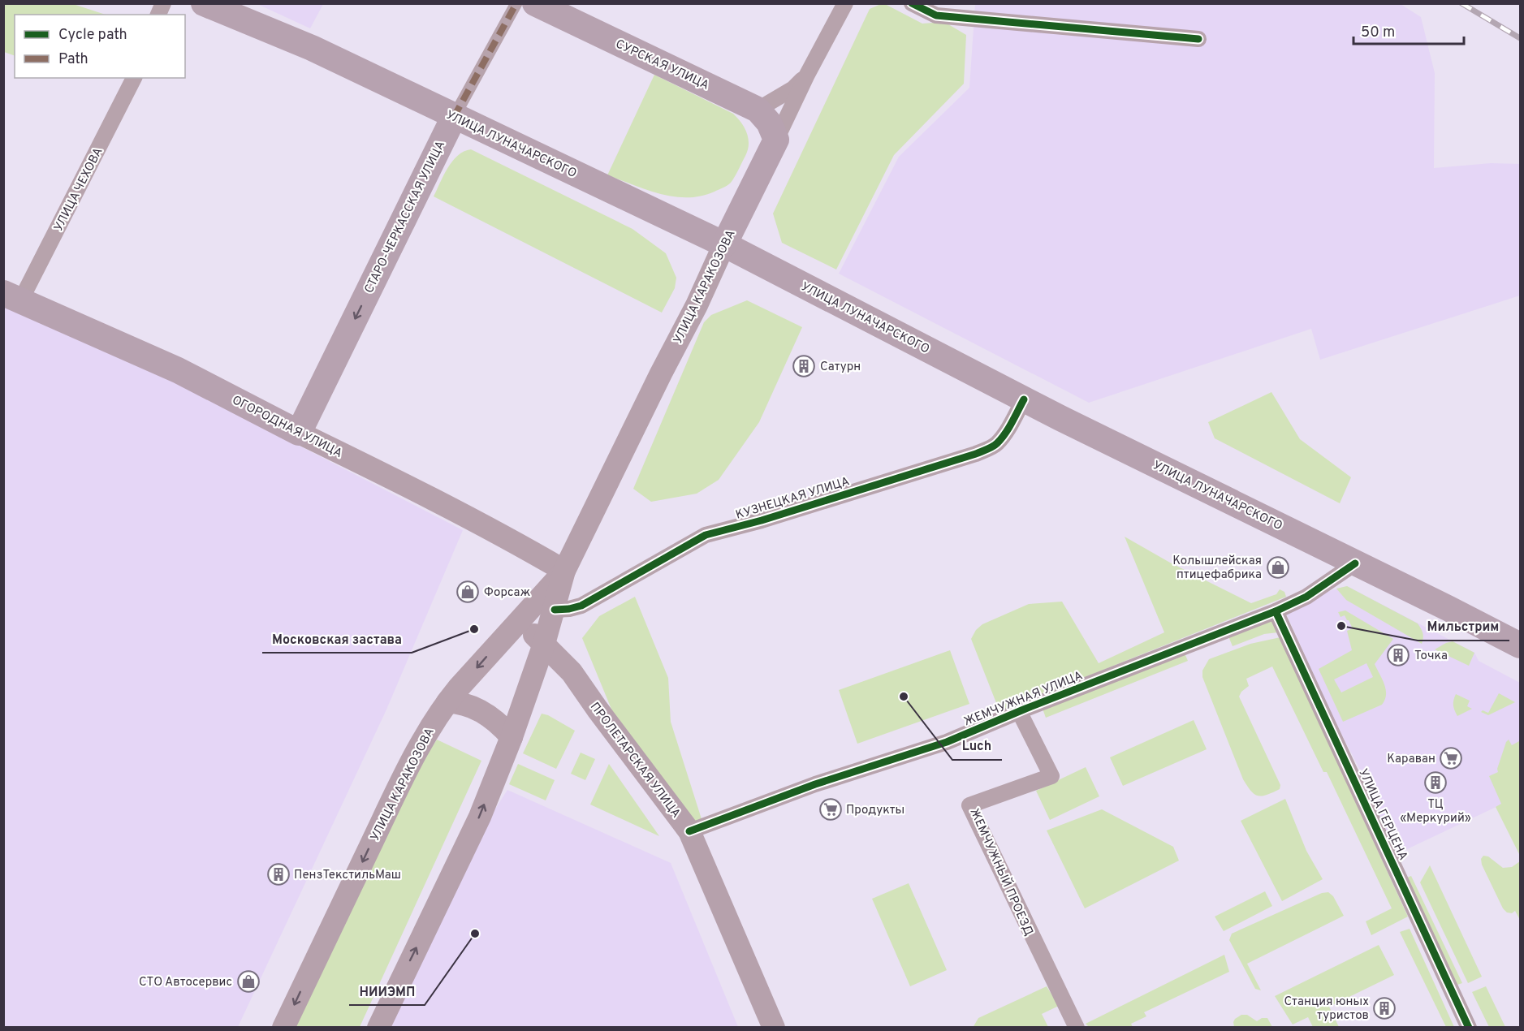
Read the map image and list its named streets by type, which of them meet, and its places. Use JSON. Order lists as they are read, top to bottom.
{
  "streets": {
    "main road": [
      "СУРСКАЯ УЛИЦА",
      "УЛИЦА ЛУНАЧАРСКОГО",
      "СТАРО-ЧЕРКАССКАЯ УЛИЦА",
      "УЛИЦА КАРАКОЗОВА",
      "ОГОРОДНАЯ УЛИЦА",
      "ПРОЛЕТАРСКАЯ УЛИЦА"
    ],
    "street": [
      "УЛИЦА ЧЕХОВА",
      "КУЗНЕЦКАЯ УЛИЦА",
      "ЖЕМЧУЖНАЯ УЛИЦА",
      "УЛИЦА ГЕРЦЕНА",
      "ЖЕМЧУЖНЫЙ ПРОЕЗД"
    ]
  },
  "crossings": [
    ["СУРСКАЯ УЛИЦА", "УЛИЦА КАРАКОЗОВА"],
    ["УЛИЦА ЛУНАЧАРСКОГО", "СТАРО-ЧЕРКАССКАЯ УЛИЦА"],
    ["УЛИЦА ЛУНАЧАРСКОГО", "УЛИЦА КАРАКОЗОВА"],
    ["УЛИЦА ЛУНАЧАРСКОГО", "КУЗНЕЦКАЯ УЛИЦА"],
    ["УЛИЦА ЛУНАЧАРСКОГО", "ЖЕМЧУЖНАЯ УЛИЦА"],
    ["УЛИЦА ЧЕХОВА", "ОГОРОДНАЯ УЛИЦА"],
    ["СТАРО-ЧЕРКАССКАЯ УЛИЦА", "ОГОРОДНАЯ УЛИЦА"],
    ["УЛИЦА КАРАКОЗОВА", "ОГОРОДНАЯ УЛИЦА"],
    ["УЛИЦА КАРАКОЗОВА", "КУЗНЕЦКАЯ УЛИЦА"],
    ["УЛИЦА КАРАКОЗОВА", "ПРОЛЕТАРСКАЯ УЛИЦА"],
    ["ЖЕМЧУЖНАЯ УЛИЦА", "ПРОЛЕТАРСКАЯ УЛИЦА"],
    ["ЖЕМЧУЖНАЯ УЛИЦА", "УЛИЦА ГЕРЦЕНА"],
    ["ЖЕМЧУЖНАЯ УЛИЦА", "ЖЕМЧУЖНЫЙ ПРОЕЗД"]
  ],
  "one_way": ["СТАРО-ЧЕРКАССКАЯ УЛИЦА"],
  "places": {
    "building": [
      "Сатурн",
      "Точка",
      "ТЦ «Меркурий»",
      "ПензТекстильМаш",
      "Станция юных туристов"
    ],
    "shop": ["Колышлейская птицефабрика", "Форсаж", "СТО Автосервис"],
    "other": [
      "Мильстрим",
      "Московская застава",
      "Luch",
      "НИИЭМП"
    ],
    "supermarket": ["Караван", "Продукты"]
  },
  "legend": ["Cycle path", "Path"],
  "scale_bar": "50 m"
}
